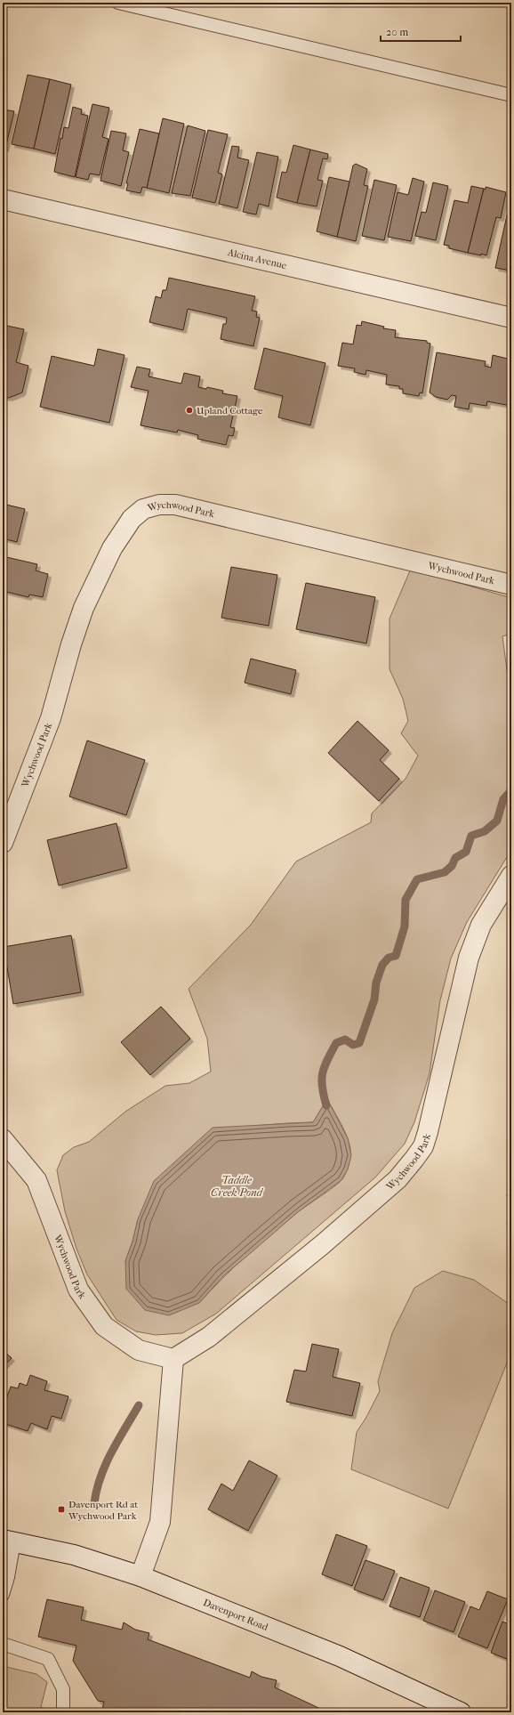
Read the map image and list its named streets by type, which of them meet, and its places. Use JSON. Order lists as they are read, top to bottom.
{
  "streets": {
    "street": ["Alcina Avenue", "Wychwood Park", "Davenport Road"]
  },
  "water": ["Taddle Creek Pond"],
  "places": {
    "other": ["Upland Cottage"],
    "transit": ["Davenport Rd at Wychwood Park"]
  },
  "scale_bar": "20 m"
}
